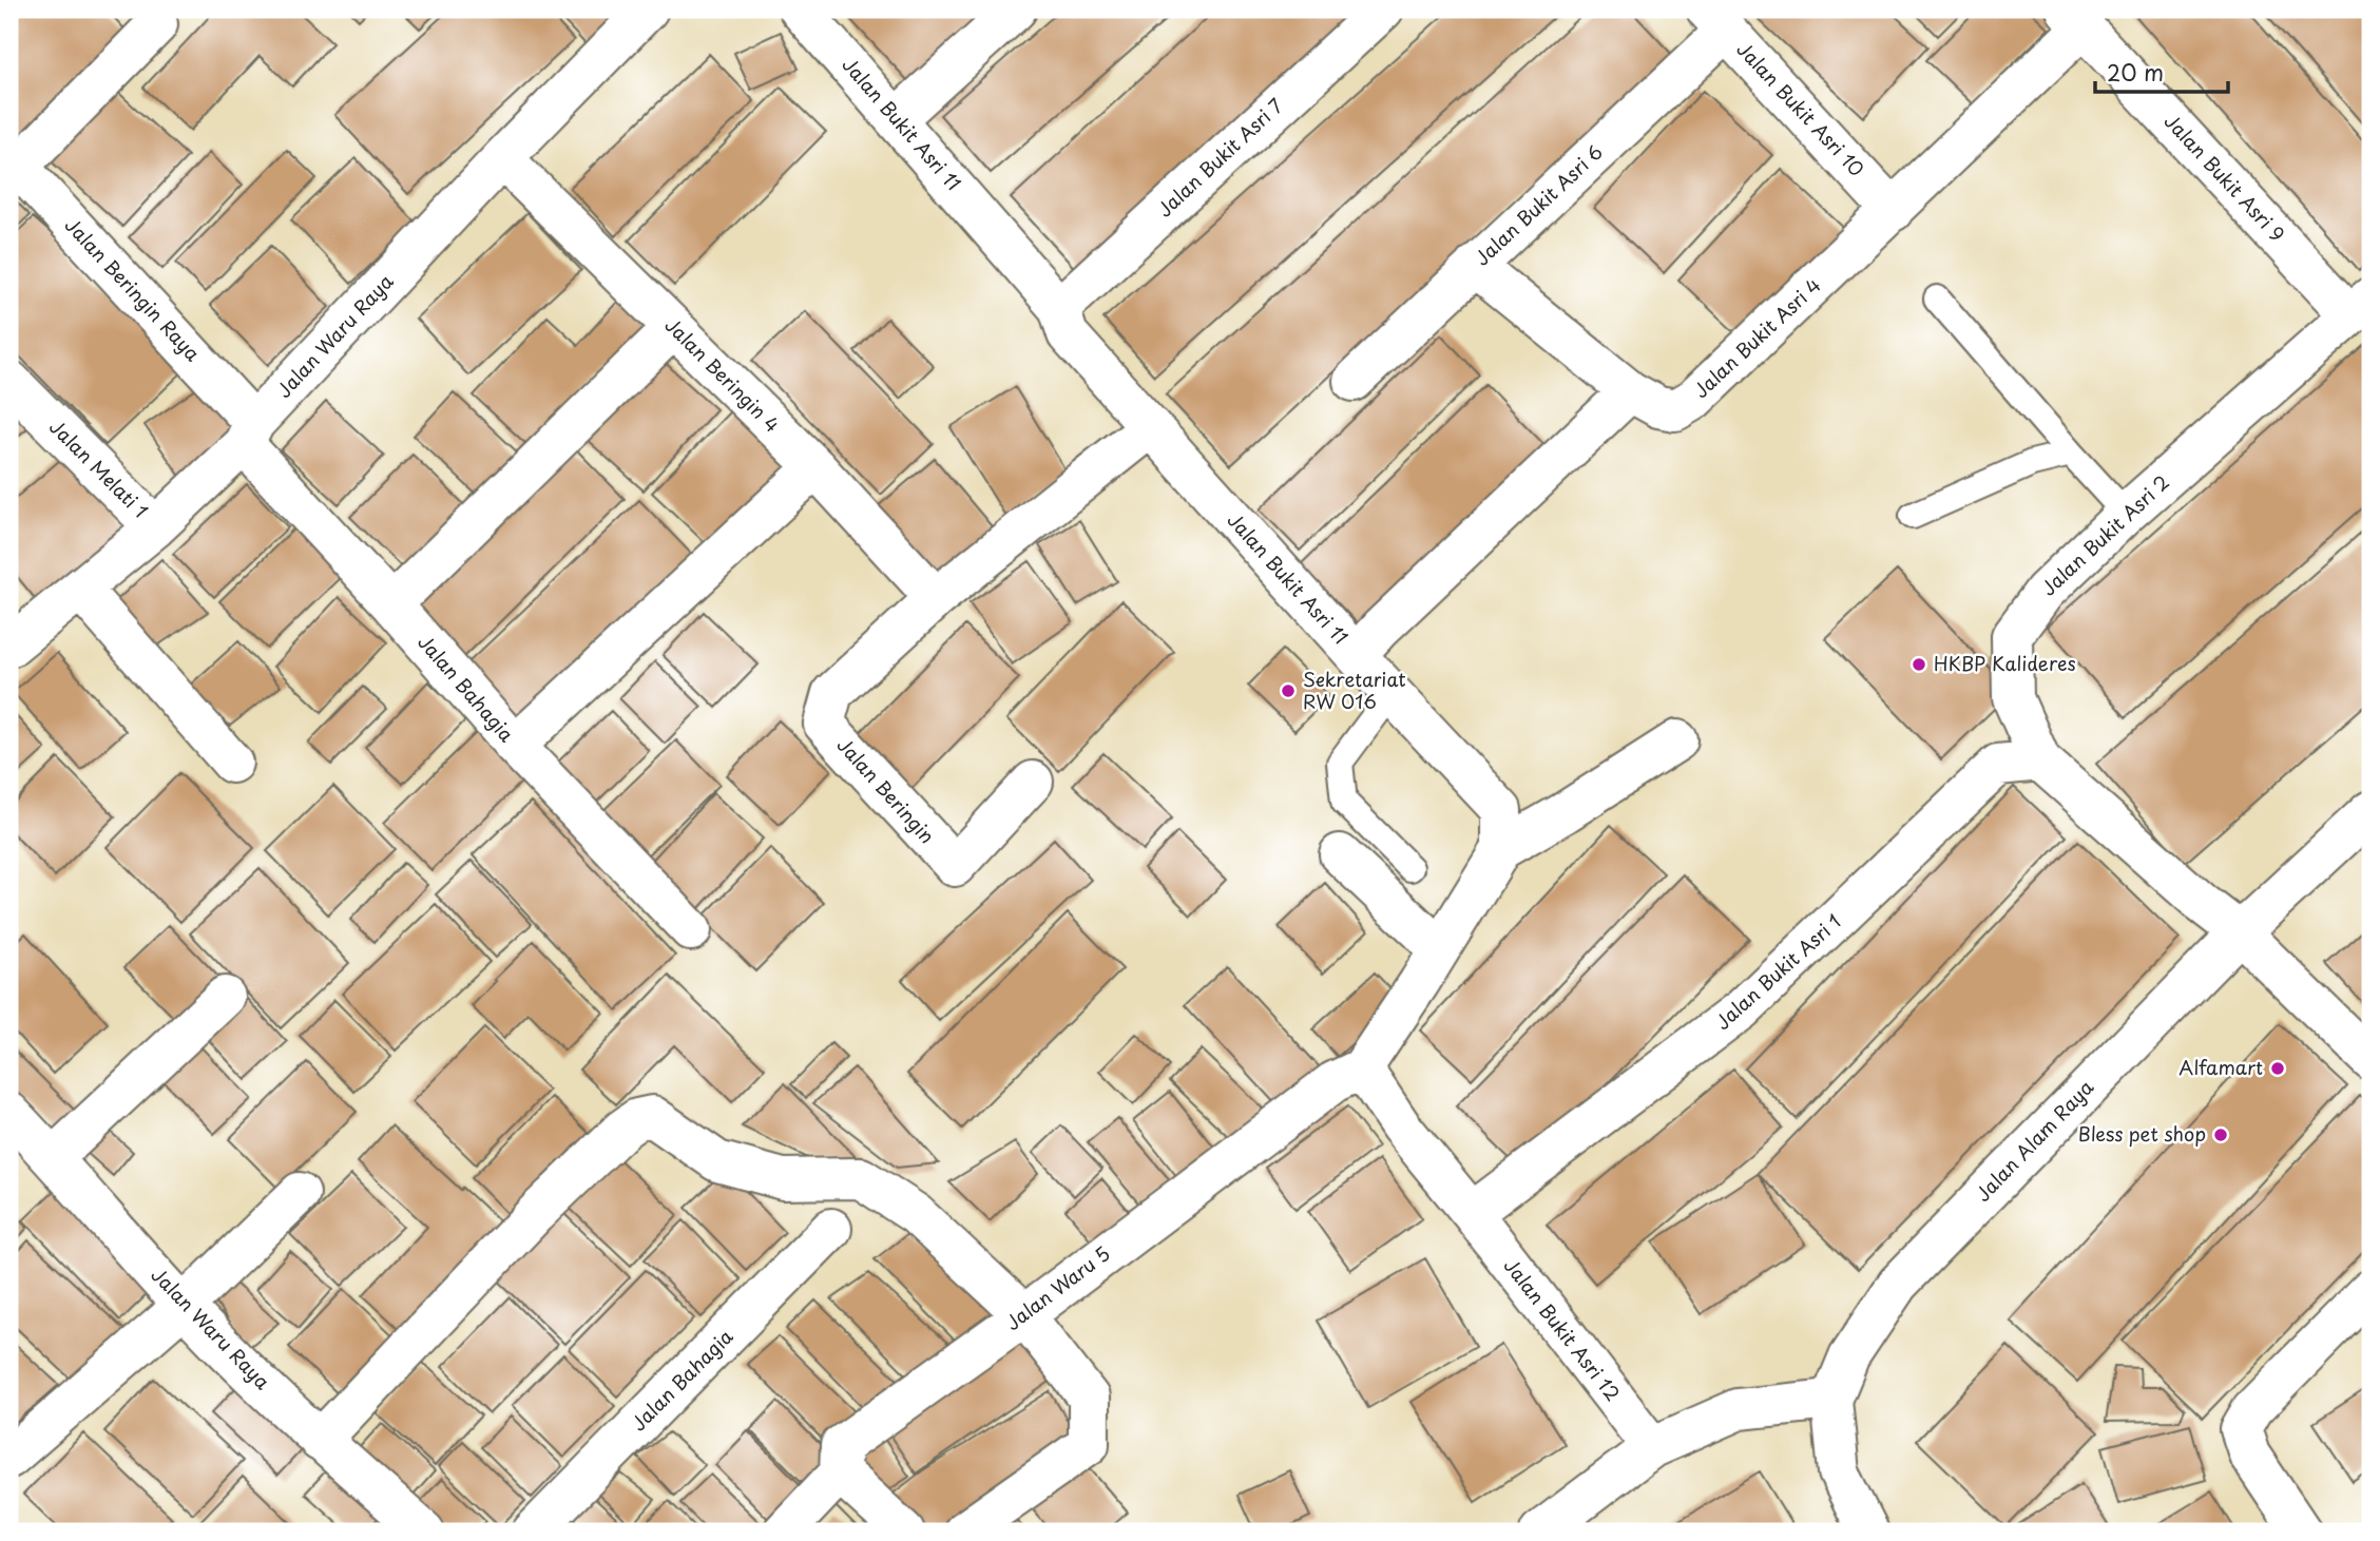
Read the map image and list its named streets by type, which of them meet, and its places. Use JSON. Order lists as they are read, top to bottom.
{
  "streets": {
    "street": [
      "Jalan Bukit Asri 10",
      "Jalan Bukit Asri 11",
      "Jalan Bukit Asri 7",
      "Jalan Bukit Asri 9",
      "Jalan Bukit Asri 6",
      "Jalan Beringin Raya",
      "Jalan Waru Raya",
      "Jalan Bukit Asri 4",
      "Jalan Beringin 4",
      "Jalan Melati 1",
      "Jalan Bukit Asri 2",
      "Jalan Bahagia",
      "Jalan Beringin",
      "Jalan Bukit Asri 1",
      "Jalan Alam Raya",
      "Jalan Waru 5",
      "Jalan Bukit Asri 12"
    ]
  },
  "crossings": [
    ["Jalan Bukit Asri 10", "Jalan Bukit Asri 6"],
    ["Jalan Bukit Asri 10", "Jalan Bukit Asri 4"],
    ["Jalan Bukit Asri 11", "Jalan Bukit Asri 7"],
    ["Jalan Bukit Asri 9", "Jalan Bukit Asri 4"],
    ["Jalan Bukit Asri 9", "Jalan Bukit Asri 2"],
    ["Jalan Beringin Raya", "Jalan Waru Raya"],
    ["Jalan Beringin Raya", "Jalan Bahagia"],
    ["Jalan Waru Raya", "Jalan Beringin 4"],
    ["Jalan Waru Raya", "Jalan Melati 1"],
    ["Jalan Waru Raya", "Jalan Bahagia"],
    ["Jalan Beringin 4", "Jalan Beringin"],
    ["Jalan Bukit Asri 2", "Jalan Bukit Asri 1"],
    ["Jalan Bukit Asri 2", "Jalan Alam Raya"],
    ["Jalan Bukit Asri 1", "Jalan Bukit Asri 12"]
  ],
  "places": [
    "HKBP Kalideres",
    "Sekretariat RW 016",
    "Alfamart",
    "Bless pet shop"
  ],
  "scale_bar": "20 m"
}
